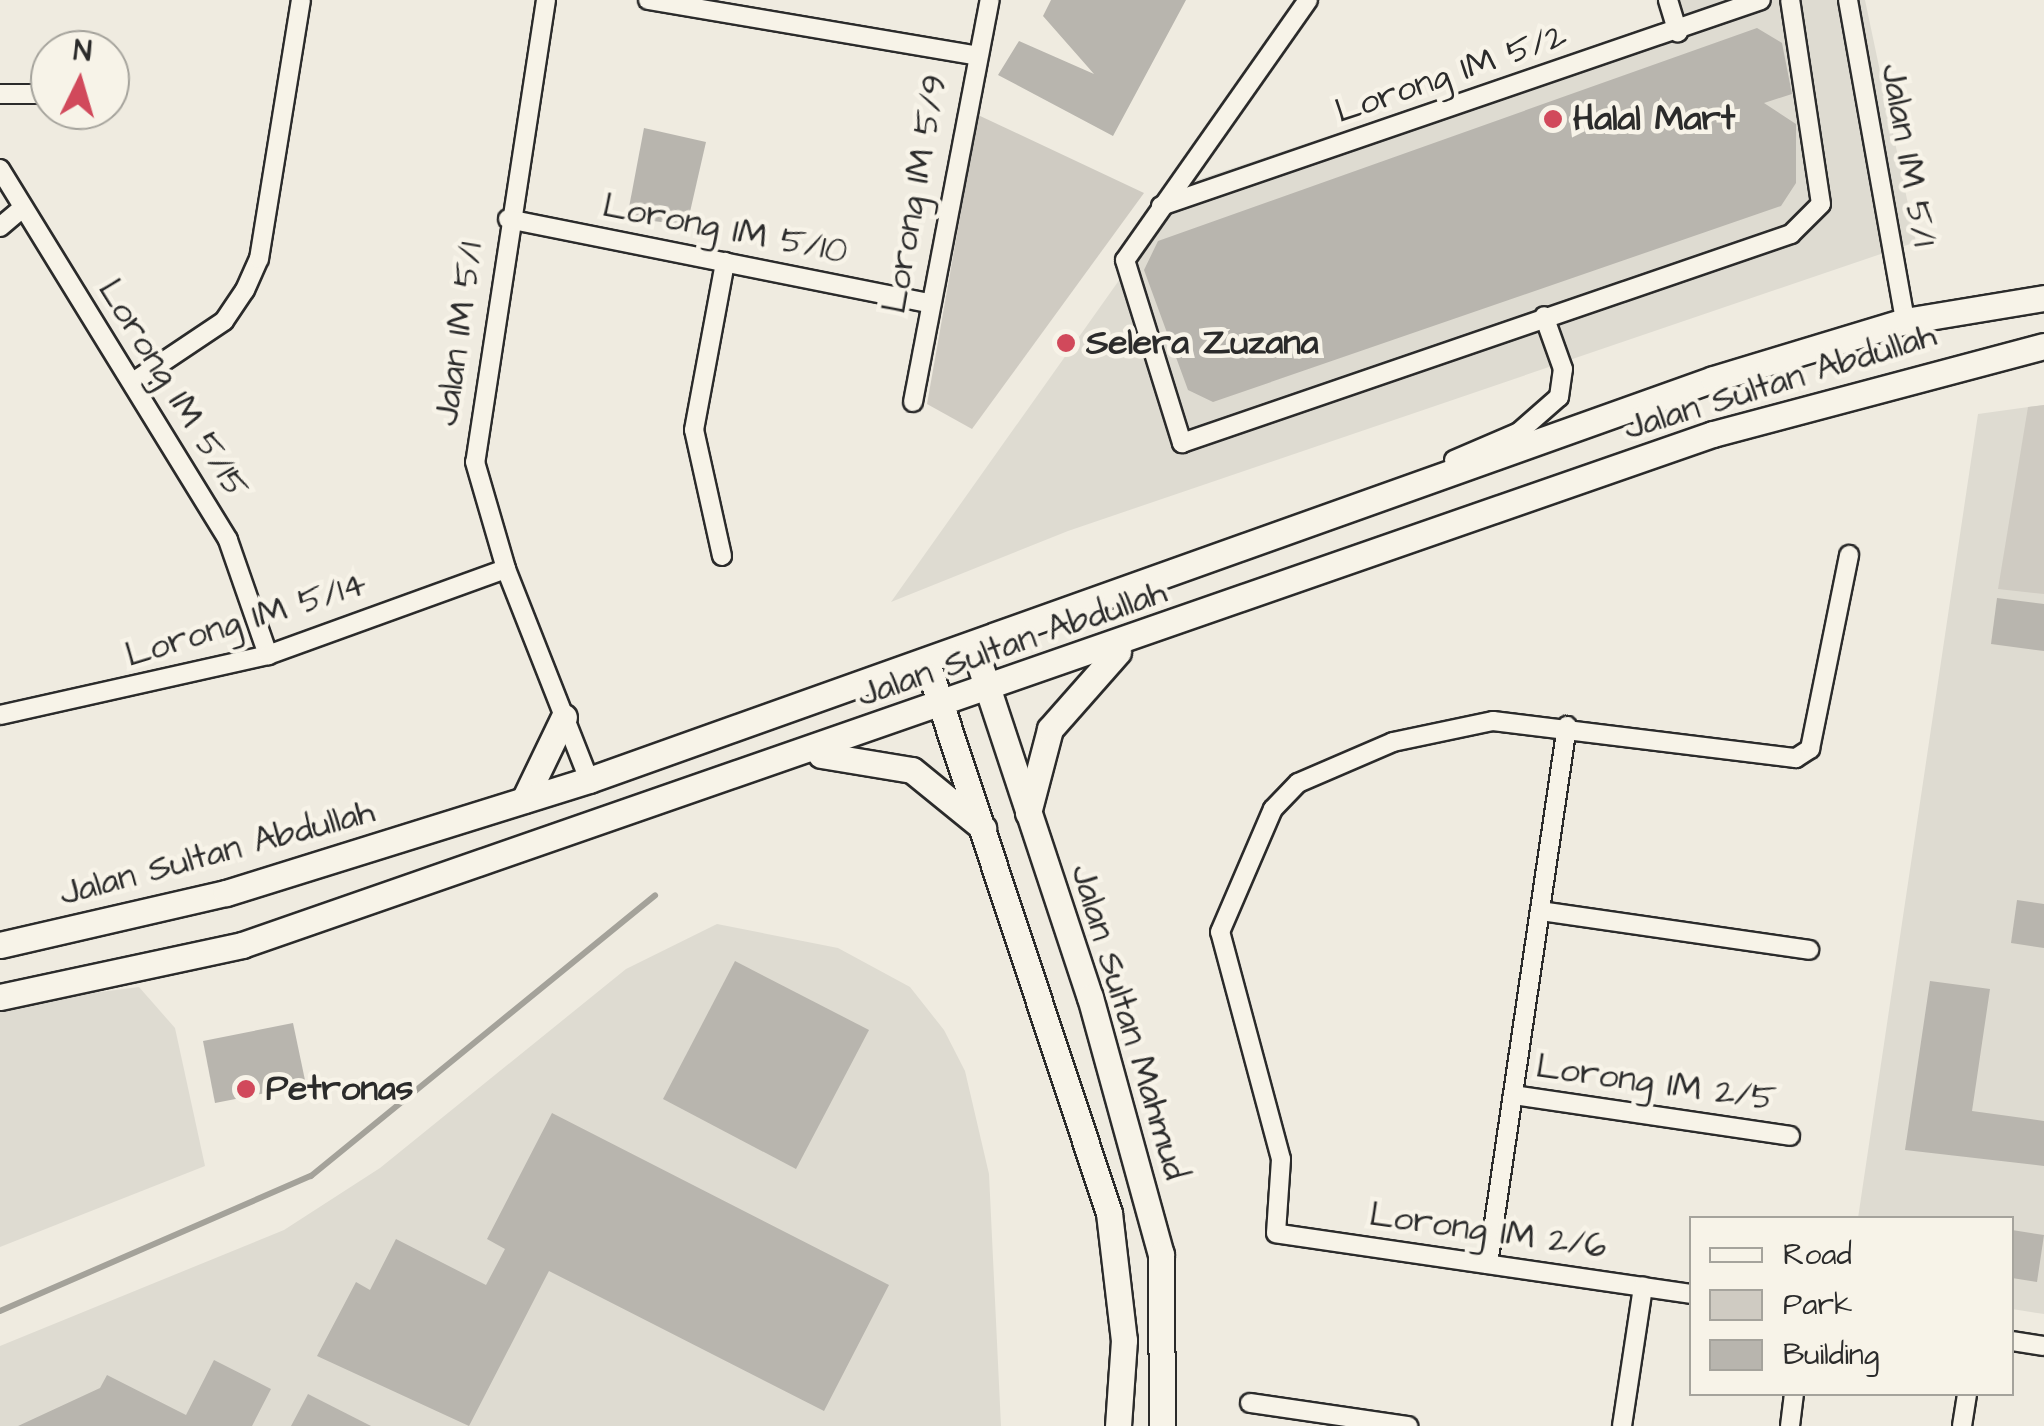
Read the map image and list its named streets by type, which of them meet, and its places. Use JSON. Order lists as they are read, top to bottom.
{
  "streets": {
    "main road": ["Jalan Sultan Abdullah", "Jalan Sultan Mahmud"],
    "street": [
      "Lorong IM 5/2",
      "Jalan IM 5/1",
      "Lorong IM 5/9",
      "Lorong IM 5/10",
      "Lorong IM 5/15",
      "Lorong IM 5/14",
      "Lorong IM 2/5",
      "Lorong IM 2/6"
    ]
  },
  "crossings": [
    ["Jalan IM 5/1", "Lorong IM 5/10"],
    ["Jalan IM 5/1", "Jalan Sultan Abdullah"],
    ["Jalan IM 5/1", "Lorong IM 5/14"],
    ["Lorong IM 5/9", "Lorong IM 5/10"],
    ["Jalan Sultan Abdullah", "Jalan Sultan Mahmud"],
    ["Lorong IM 5/15", "Lorong IM 5/14"]
  ],
  "places": ["Halal Mart", "Selera Zuzana", "Petronas"],
  "legend": ["Road", "Park", "Building"],
  "north": "top"
}
